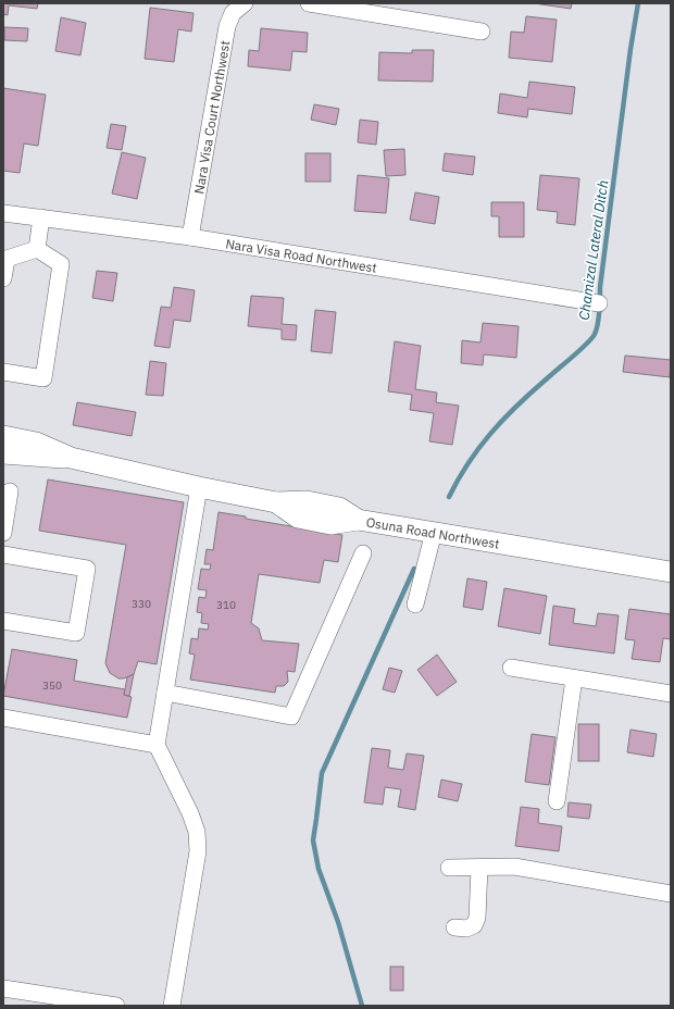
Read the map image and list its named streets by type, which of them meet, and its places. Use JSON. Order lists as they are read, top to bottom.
{
  "streets": {
    "main road": ["Osuna Road Northwest"],
    "street": ["Nara Visa Court Northwest", "Nara Visa Road Northwest"]
  },
  "crossings": [
    ["Nara Visa Court Northwest", "Nara Visa Road Northwest"]
  ],
  "water": ["Chamizal Lateral Ditch"],
  "house_numbers": ["330", "310", "350"]
}
